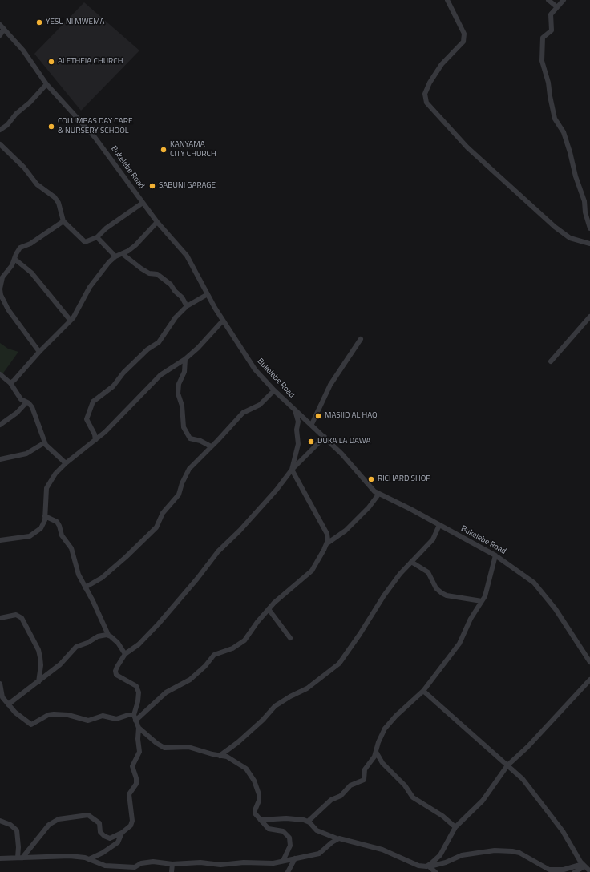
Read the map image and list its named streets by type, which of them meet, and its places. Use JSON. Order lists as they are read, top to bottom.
{
  "streets": {
    "street": ["Bukelebe Road"]
  },
  "places": [
    "YESU NI MWEMA",
    "ALETHEIA CHURCH",
    "COLUMBAS DAY CARE & NURSERY SCHOOL",
    "KANYAMA CITY CHURCH",
    "SABUNI GARAGE",
    "MASJID AL HAQ",
    "DUKA LA DAWA",
    "RICHARD SHOP"
  ]
}
